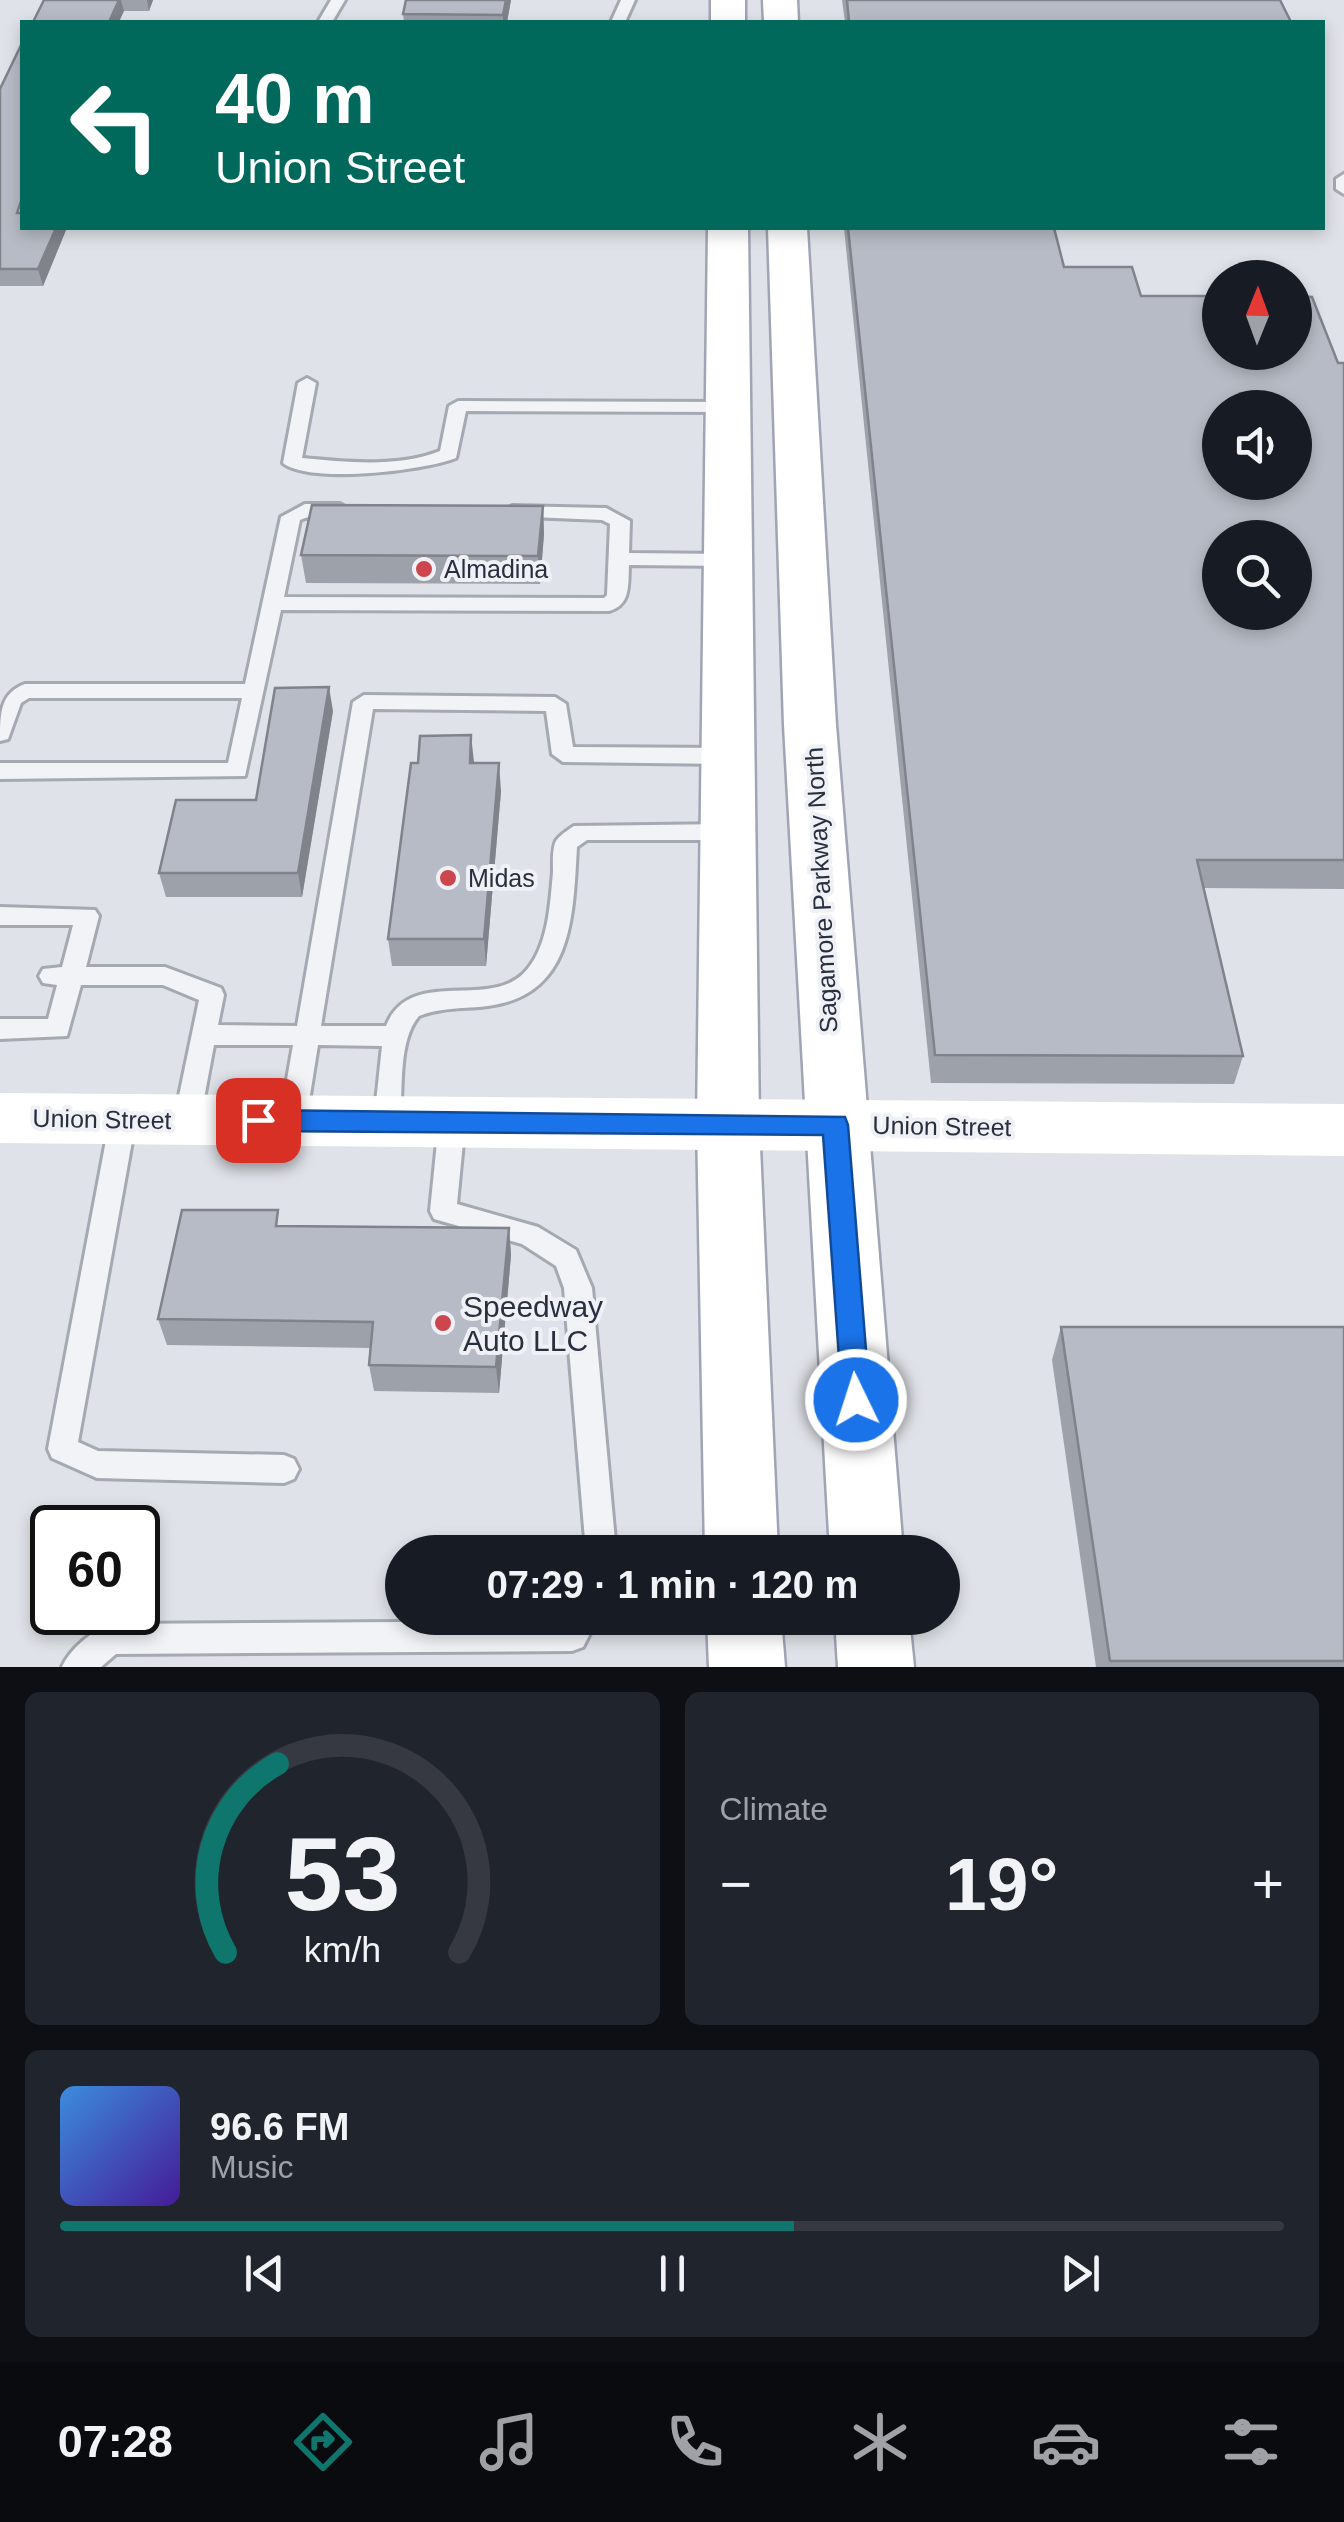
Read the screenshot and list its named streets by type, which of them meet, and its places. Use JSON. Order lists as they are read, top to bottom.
{
  "streets": {
    "main road": ["Sagamore Parkway North", "Union Street"]
  },
  "crossings": [
    ["Sagamore Parkway North", "Union Street"]
  ],
  "places": ["Almadina", "Midas", "Speedway Auto LLC"],
  "north": "top",
  "page": {
    "turn": ["40 m", "Union Street"],
    "limit": "60",
    "trip": "07:29 · 1 min · 120 m",
    "tile": "Climate",
    "heat": ["−", "19°", "+"],
    "song": ["96.6 FM", "Music"],
    "tabs": "07:28",
    "gauge": ["53", "km/h"]
  }
}
